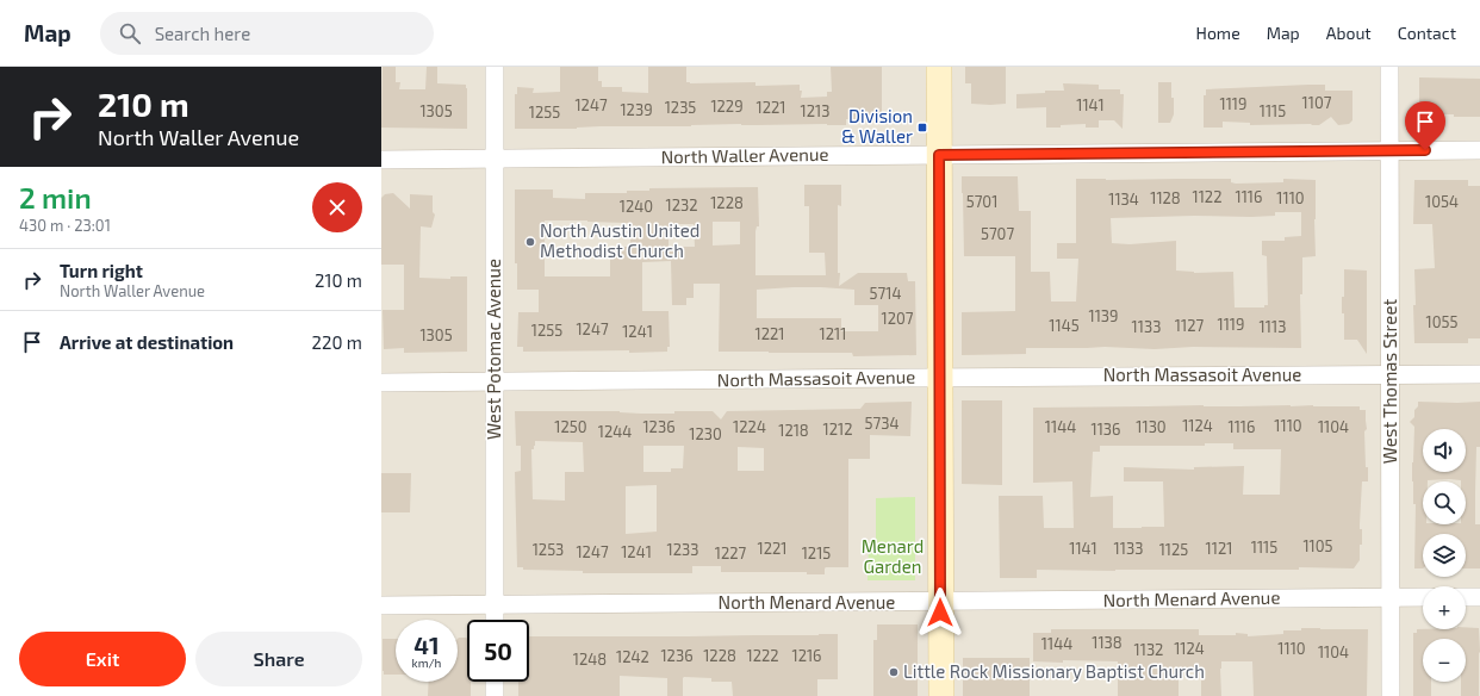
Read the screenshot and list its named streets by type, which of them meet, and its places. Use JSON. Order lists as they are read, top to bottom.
{
  "streets": {
    "street": [
      "North Waller Avenue",
      "West Potomac Avenue",
      "North Massasoit Avenue",
      "West Thomas Street",
      "North Menard Avenue"
    ]
  },
  "crossings": [
    ["North Waller Avenue", "West Potomac Avenue"],
    ["North Waller Avenue", "West Thomas Street"],
    ["West Potomac Avenue", "North Massasoit Avenue"],
    ["West Potomac Avenue", "North Menard Avenue"],
    ["North Massasoit Avenue", "West Thomas Street"],
    ["West Thomas Street", "North Menard Avenue"]
  ],
  "parks": ["Menard Garden"],
  "places": {
    "transit": ["Division & Waller"],
    "other": ["North Austin United Methodist Church", "Little Rock Missionary Baptist Church"]
  },
  "house_numbers": [
    "1107",
    "1119",
    "1247",
    "1141",
    "1229",
    "1235",
    "1221",
    "1239",
    "1305",
    "1213",
    "1115",
    "1255",
    "1122",
    "1116",
    "1128",
    "1110",
    "1134",
    "5701",
    "1054",
    "1228",
    "1232",
    "1240",
    "5707",
    "5714",
    "1139",
    "1207",
    "1055",
    "1119",
    "1145",
    "1127",
    "1133",
    "1113",
    "1247",
    "1255",
    "1241",
    "1221",
    "1211",
    "1305",
    "5734",
    "1124",
    "1110",
    "1250",
    "1236",
    "1224",
    "1144",
    "1130",
    "1116",
    "1104",
    "1212",
    "1136",
    "1218",
    "1244",
    "1230",
    "1105",
    "1115",
    "1221",
    "1141",
    "1133",
    "1121",
    "1253",
    "1233",
    "1125",
    "1247",
    "1241",
    "1227",
    "1215",
    "1138",
    "1144",
    "1124",
    "1110",
    "1132",
    "1104",
    "1236",
    "1228",
    "1222",
    "1216",
    "1242",
    "1248"
  ],
  "page": {
    "header": "Map",
    "search": "Search here",
    "nav": [
      "Home",
      "Map",
      "About",
      "Contact"
    ],
    "turn": ["210 m", "North Waller Avenue"],
    "heading": ["2 min", "430 m · 23:01"],
    "list": [
      {
        "name": "Turn right",
        "note": "North Waller Avenue",
        "value": "210 m"
      },
      {
        "name": "Arrive at destination",
        "value": "220 m"
      }
    ],
    "map_buttons": ["+", "−"],
    "speed": "41 km/h",
    "limit": "50",
    "buttons": ["Exit", "Share"]
  }
}
